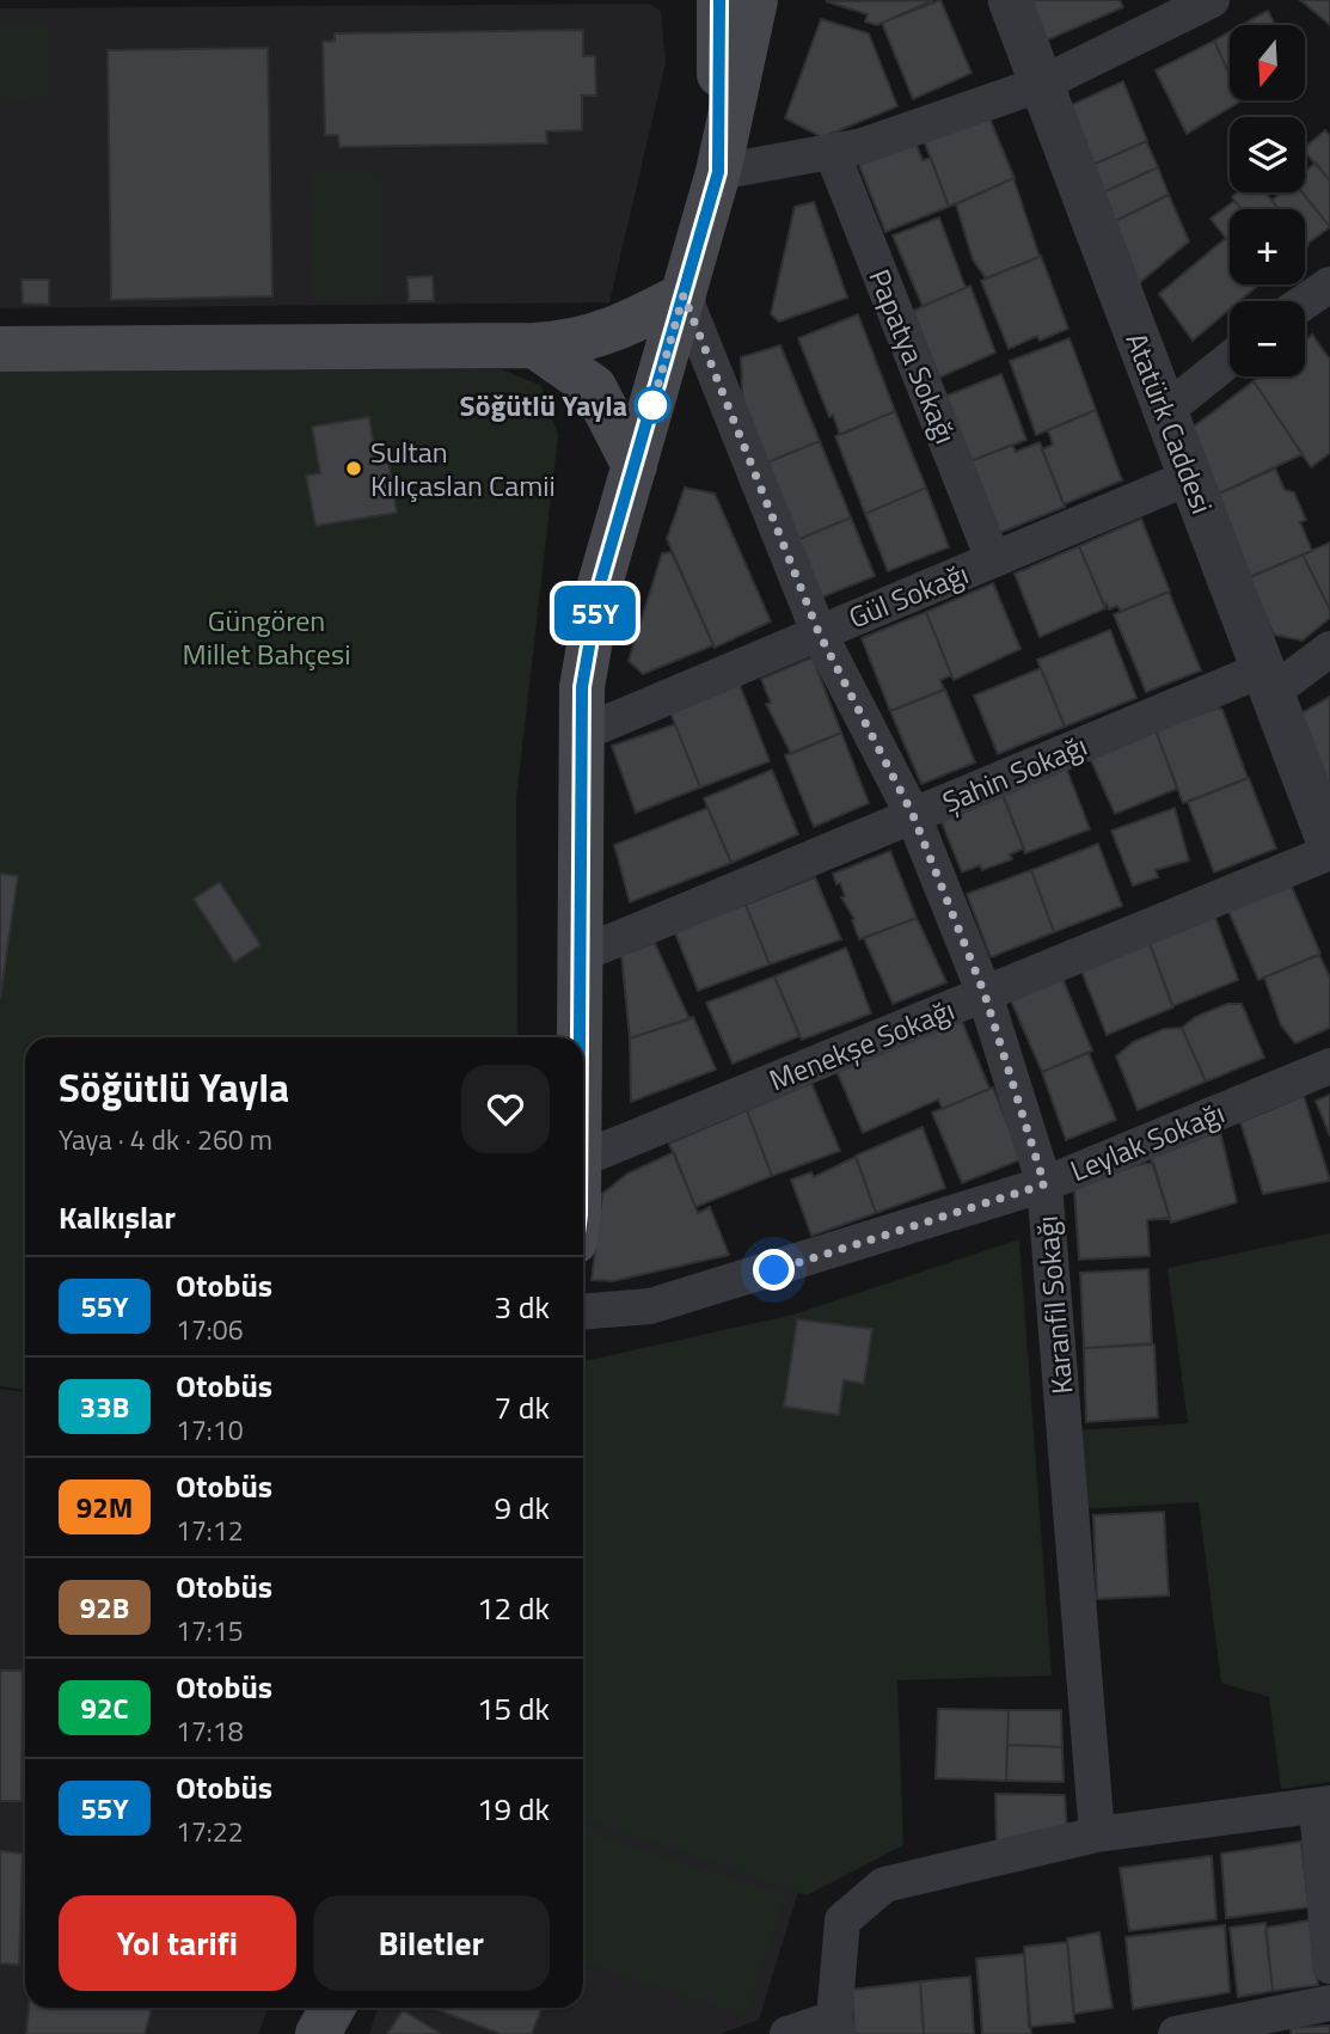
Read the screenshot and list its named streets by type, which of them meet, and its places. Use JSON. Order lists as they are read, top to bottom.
{
  "streets": {
    "street": [
      "Papatya Sokağı",
      "Atatürk Caddesi",
      "Gül Sokağı",
      "Şahin Sokağı",
      "Menekşe Sokağı",
      "Leylak Sokağı",
      "Karanfil Sokağı"
    ]
  },
  "crossings": [
    ["Papatya Sokağı", "Gül Sokağı"],
    ["Atatürk Caddesi", "Gül Sokağı"],
    ["Atatürk Caddesi", "Şahin Sokağı"],
    ["Gül Sokağı", "Karanfil Sokağı"],
    ["Şahin Sokağı", "Karanfil Sokağı"],
    ["Menekşe Sokağı", "Karanfil Sokağı"],
    ["Leylak Sokağı", "Karanfil Sokağı"]
  ],
  "parks": ["Güngören Millet Bahçesi"],
  "places": ["Söğütlü Yayla", "Sultan Kılıçaslan Camii"],
  "lines": ["bus line 55Y"],
  "north": "bottom",
  "page": {
    "on_map": "55Y",
    "map_buttons": ["+", "−"],
    "heading": [
      ["Söğütlü Yayla", "Yaya · 4 dk · 260 m"],
      "Kalkışlar"
    ],
    "list": [
      {
        "mark": "55Y",
        "name": "Otobüs",
        "note": "17:06",
        "value": "3 dk"
      },
      {
        "mark": "33B",
        "name": "Otobüs",
        "note": "17:10",
        "value": "7 dk"
      },
      {
        "mark": "92M",
        "name": "Otobüs",
        "note": "17:12",
        "value": "9 dk"
      },
      {
        "mark": "92B",
        "name": "Otobüs",
        "note": "17:15",
        "value": "12 dk"
      },
      {
        "mark": "92C",
        "name": "Otobüs",
        "note": "17:18",
        "value": "15 dk"
      },
      {
        "mark": "55Y",
        "name": "Otobüs",
        "note": "17:22",
        "value": "19 dk"
      }
    ],
    "buttons": ["Yol tarifi", "Biletler"]
  }
}
